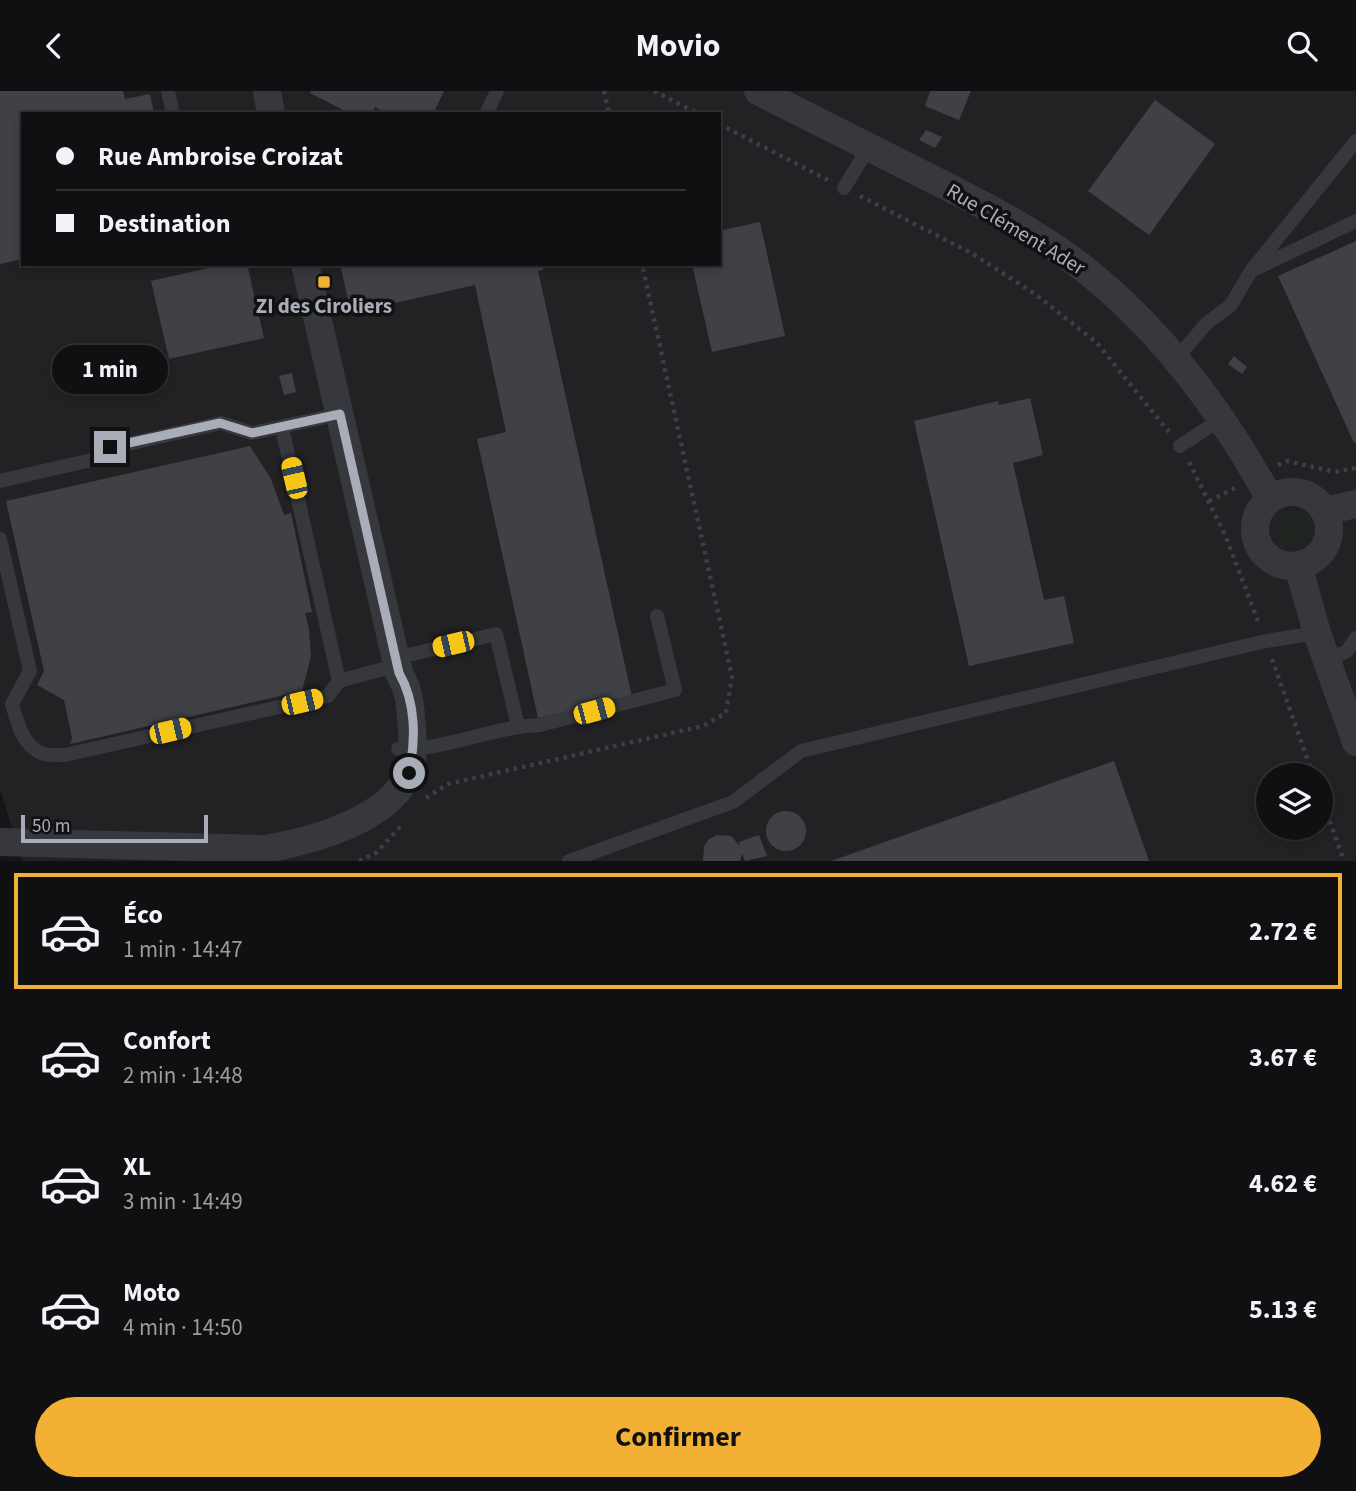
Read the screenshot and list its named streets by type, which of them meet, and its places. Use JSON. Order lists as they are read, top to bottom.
{
  "streets": {
    "street": ["Rue Clément Ader"]
  },
  "places": {
    "transit": ["ZI des Ciroliers"]
  },
  "scale_bar": "50 m",
  "page": {
    "header": "Movio",
    "banner": ["Rue Ambroise Croizat", "Destination"],
    "bubble": "1 min",
    "scale": "50 m",
    "list": [
      {
        "name": "Éco",
        "note": "1 min · 14:47",
        "value": "2.72 €"
      },
      {
        "name": "Confort",
        "note": "2 min · 14:48",
        "value": "3.67 €"
      },
      {
        "name": "XL",
        "note": "3 min · 14:49",
        "value": "4.62 €"
      },
      {
        "name": "Moto",
        "note": "4 min · 14:50",
        "value": "5.13 €"
      }
    ],
    "buttons": "Confirmer"
  }
}
